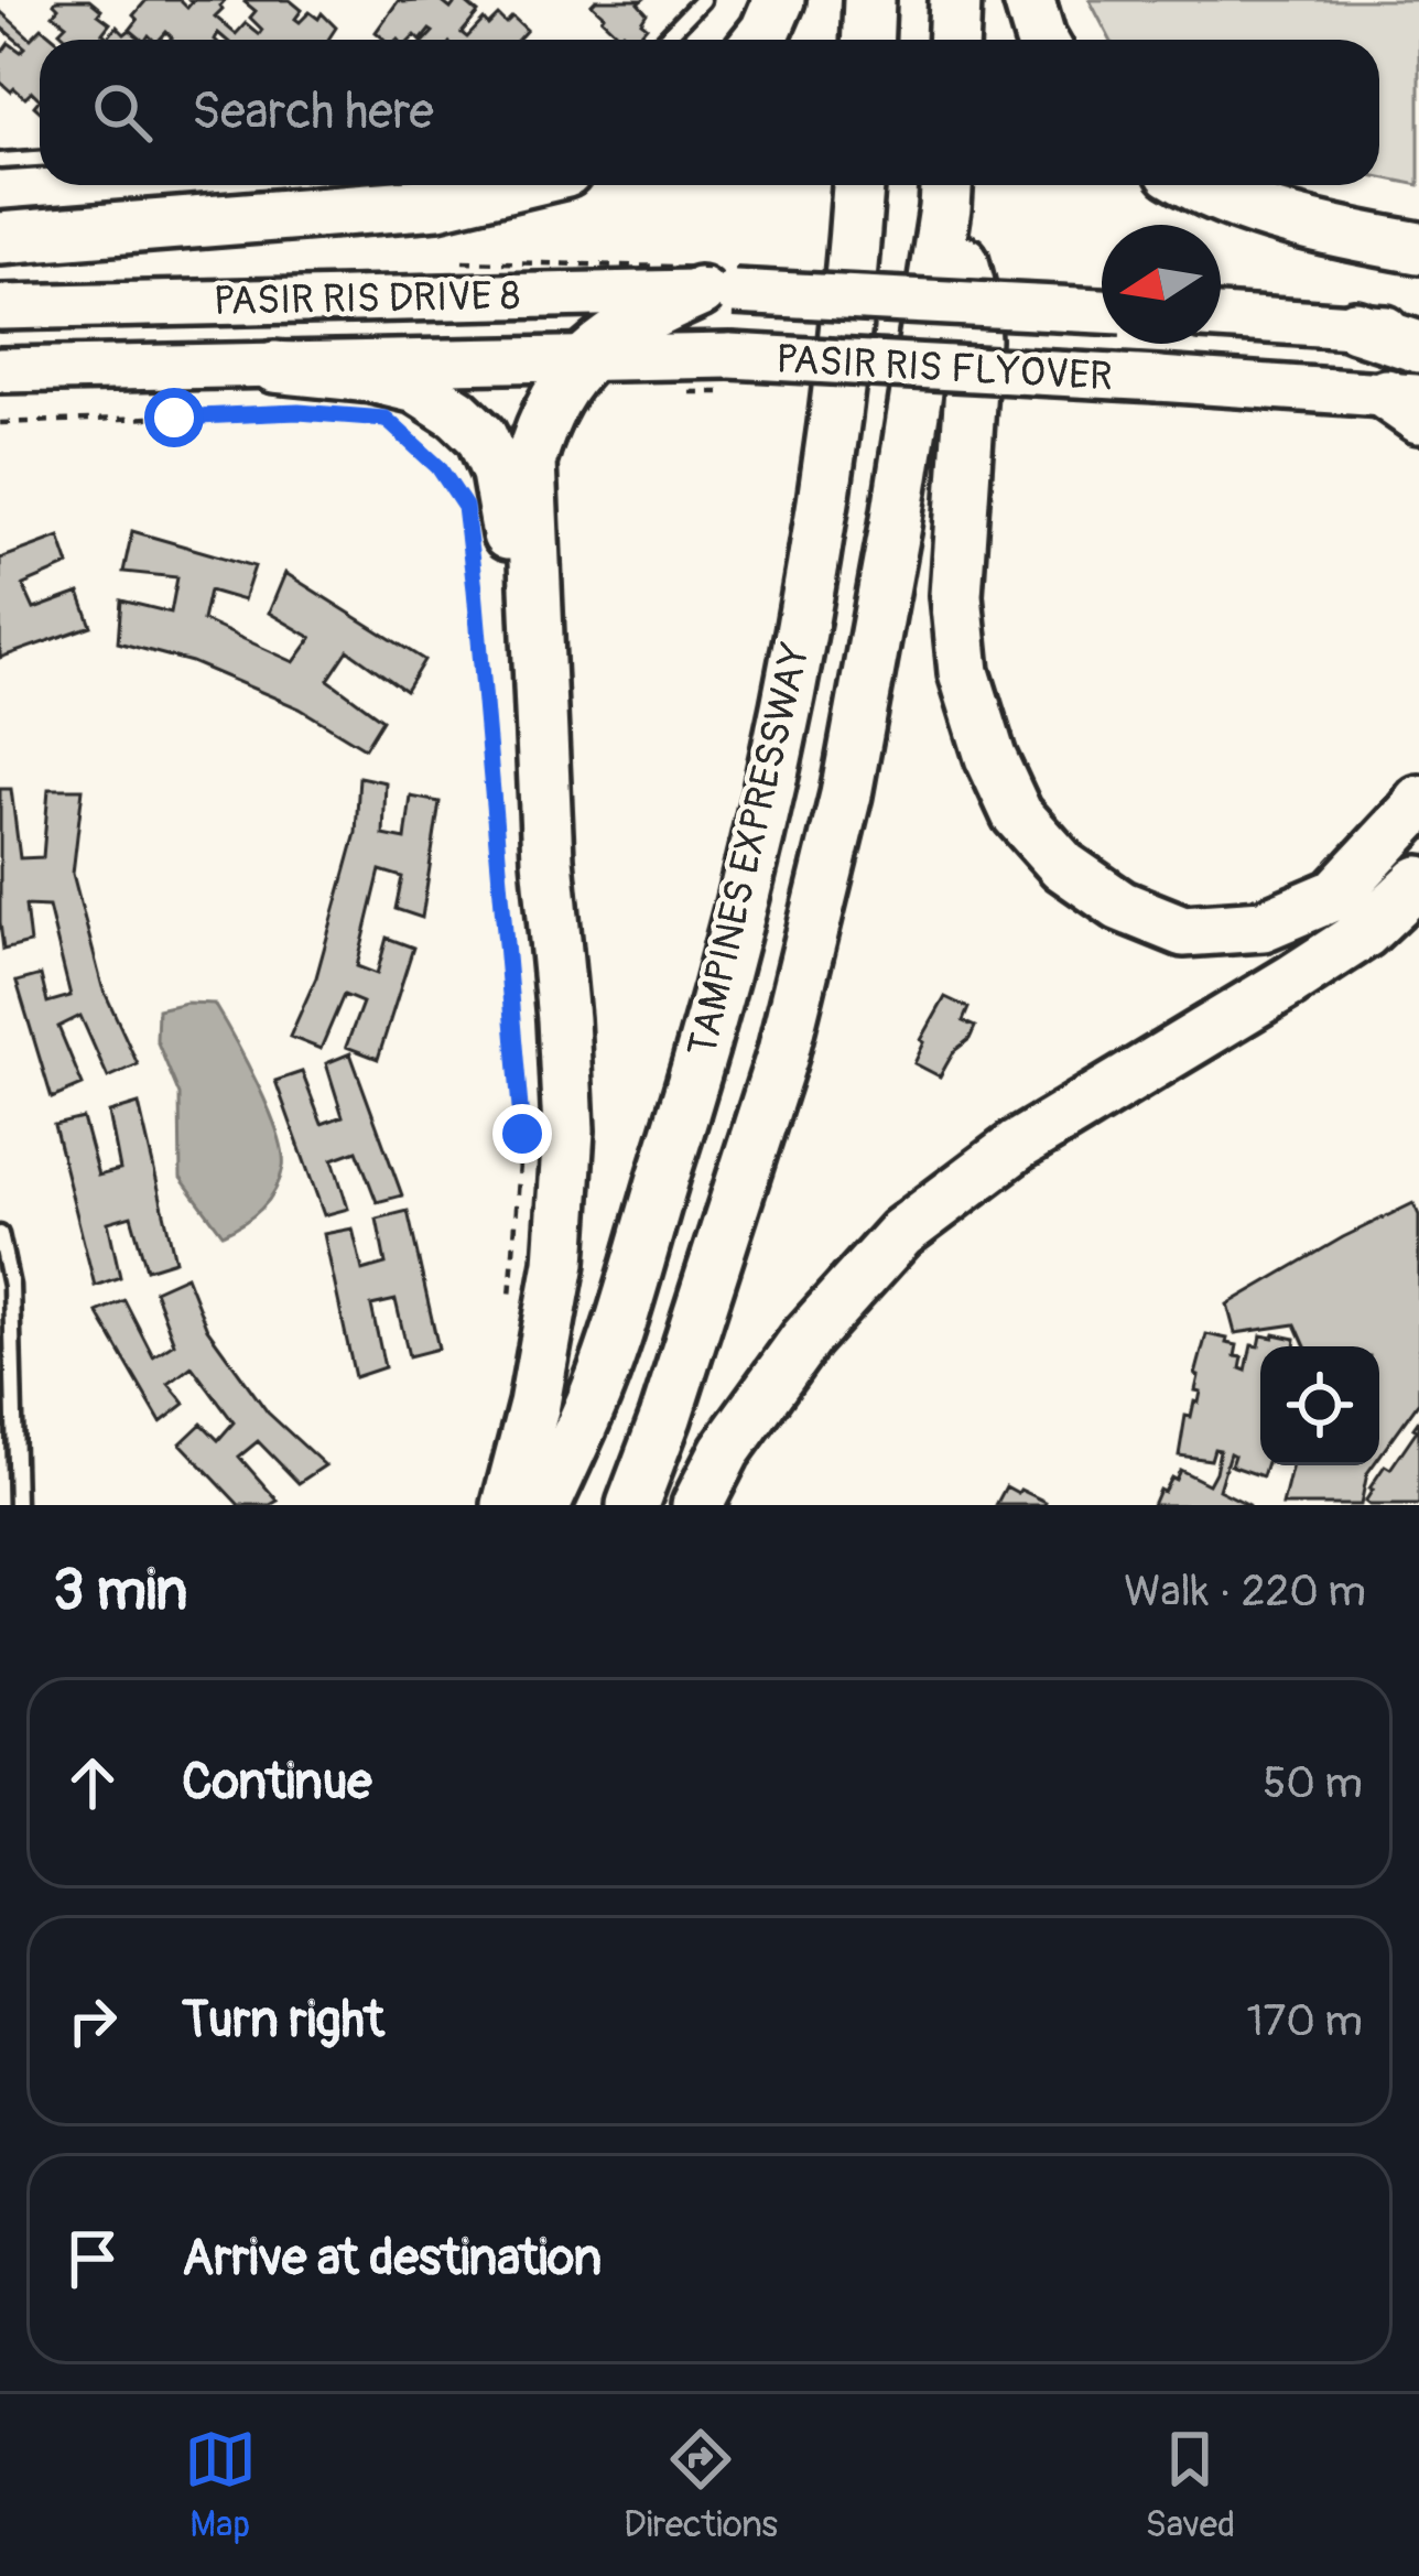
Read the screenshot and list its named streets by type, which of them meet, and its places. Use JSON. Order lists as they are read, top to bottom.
{
  "streets": {
    "highway": ["TAMPINES EXPRESSWAY"],
    "main road": ["PASIR RIS DRIVE 8", "PASIR RIS FLYOVER"]
  },
  "crossings": [
    ["PASIR RIS DRIVE 8", "PASIR RIS FLYOVER"]
  ],
  "north": "left",
  "page": {
    "search": "Search here",
    "heading": ["3 min", "Walk · 220 m"],
    "list": [
      ["Continue", "50 m"],
      ["Turn right", "170 m"],
      "Arrive at destination"
    ],
    "nav": ["Map", "Directions", "Saved"]
  }
}
